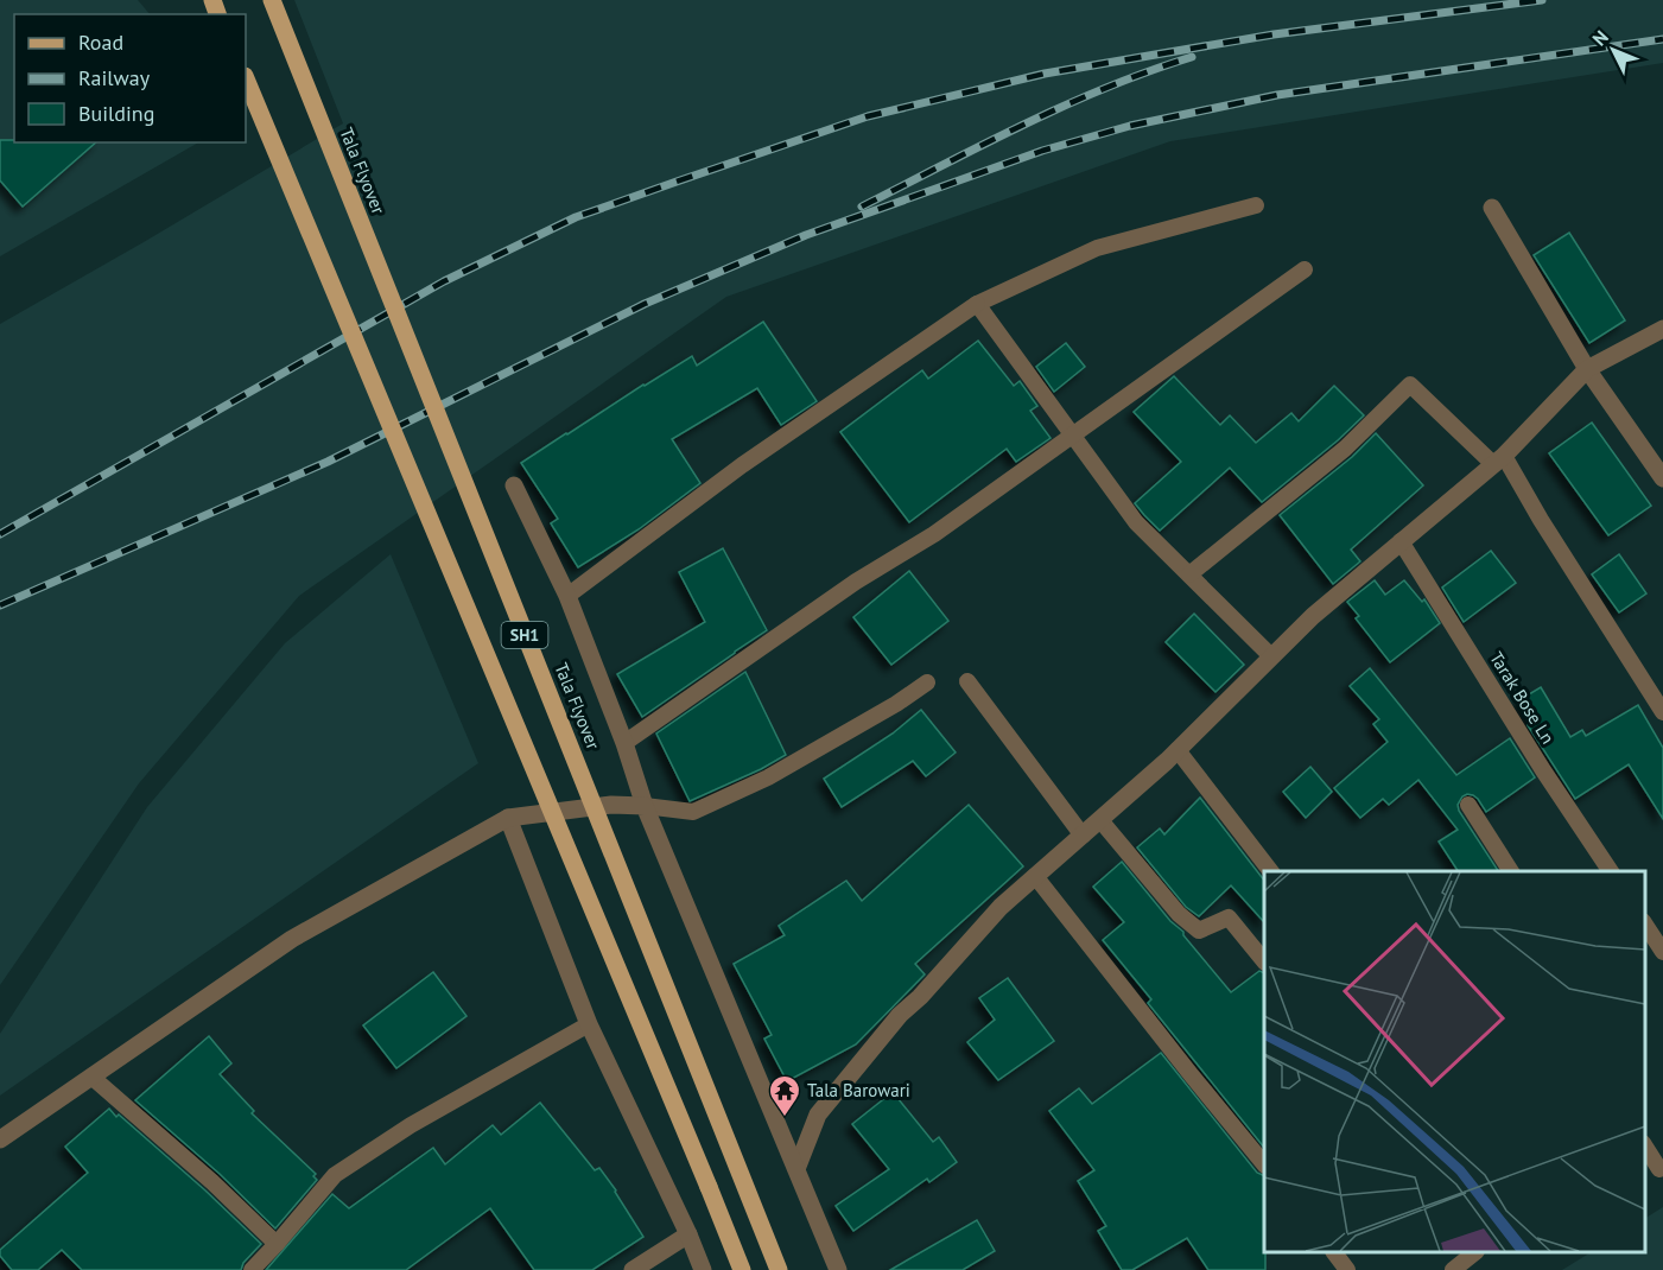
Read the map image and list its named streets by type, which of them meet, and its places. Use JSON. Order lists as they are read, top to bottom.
{
  "streets": {
    "main road": ["Tala Flyover", "SH1"],
    "lane": ["Tarak Bose Ln"]
  },
  "places": {
    "temple": ["Tala Barowari"]
  },
  "legend": ["Road", "Railway", "Building"],
  "north": "top left"
}
